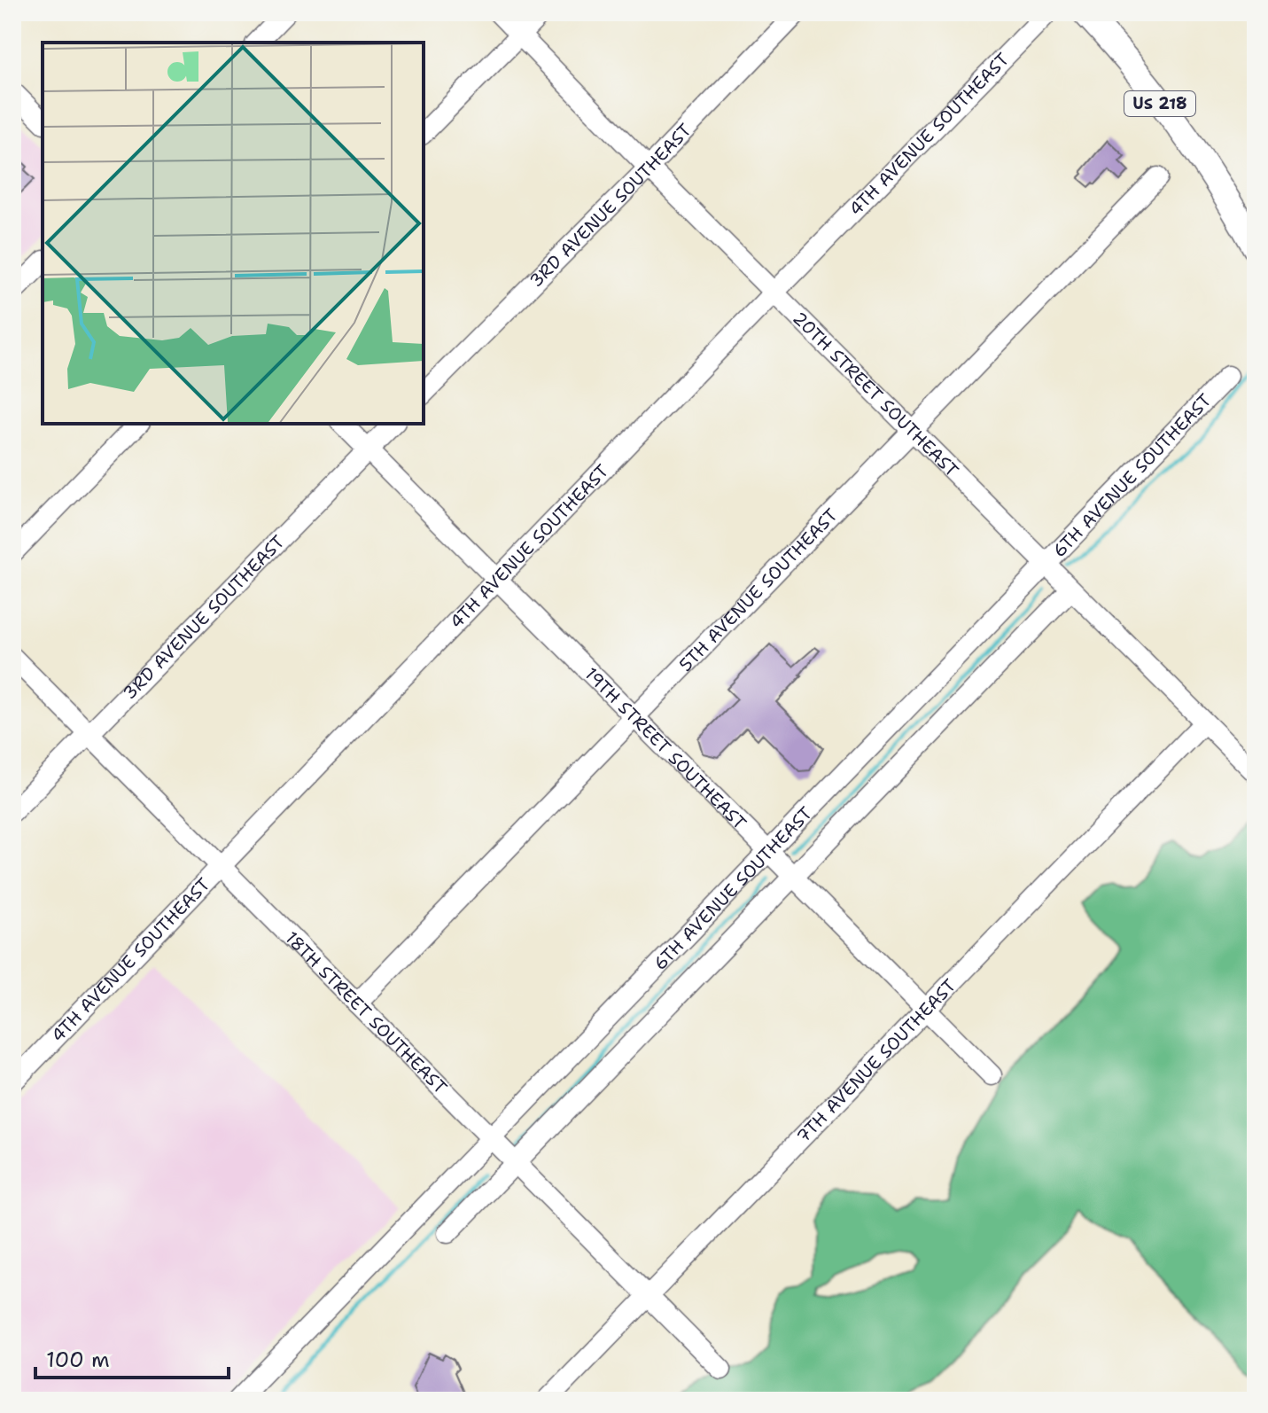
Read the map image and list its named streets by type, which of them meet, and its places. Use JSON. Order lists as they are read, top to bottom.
{
  "streets": {
    "main road": ["US 218"],
    "street": [
      "4TH AVENUE SOUTHEAST",
      "3RD AVENUE SOUTHEAST",
      "20TH STREET SOUTHEAST",
      "6TH AVENUE SOUTHEAST",
      "5TH AVENUE SOUTHEAST",
      "19TH STREET SOUTHEAST",
      "18TH STREET SOUTHEAST",
      "7TH AVENUE SOUTHEAST"
    ]
  },
  "crossings": [
    ["4TH AVENUE SOUTHEAST", "20TH STREET SOUTHEAST"],
    ["4TH AVENUE SOUTHEAST", "19TH STREET SOUTHEAST"],
    ["4TH AVENUE SOUTHEAST", "18TH STREET SOUTHEAST"],
    ["3RD AVENUE SOUTHEAST", "20TH STREET SOUTHEAST"],
    ["3RD AVENUE SOUTHEAST", "19TH STREET SOUTHEAST"],
    ["3RD AVENUE SOUTHEAST", "18TH STREET SOUTHEAST"],
    ["20TH STREET SOUTHEAST", "6TH AVENUE SOUTHEAST"],
    ["20TH STREET SOUTHEAST", "5TH AVENUE SOUTHEAST"],
    ["20TH STREET SOUTHEAST", "7TH AVENUE SOUTHEAST"],
    ["6TH AVENUE SOUTHEAST", "19TH STREET SOUTHEAST"],
    ["6TH AVENUE SOUTHEAST", "18TH STREET SOUTHEAST"],
    ["5TH AVENUE SOUTHEAST", "19TH STREET SOUTHEAST"],
    ["5TH AVENUE SOUTHEAST", "18TH STREET SOUTHEAST"],
    ["19TH STREET SOUTHEAST", "7TH AVENUE SOUTHEAST"],
    ["18TH STREET SOUTHEAST", "7TH AVENUE SOUTHEAST"]
  ],
  "scale_bar": "100 m"
}
